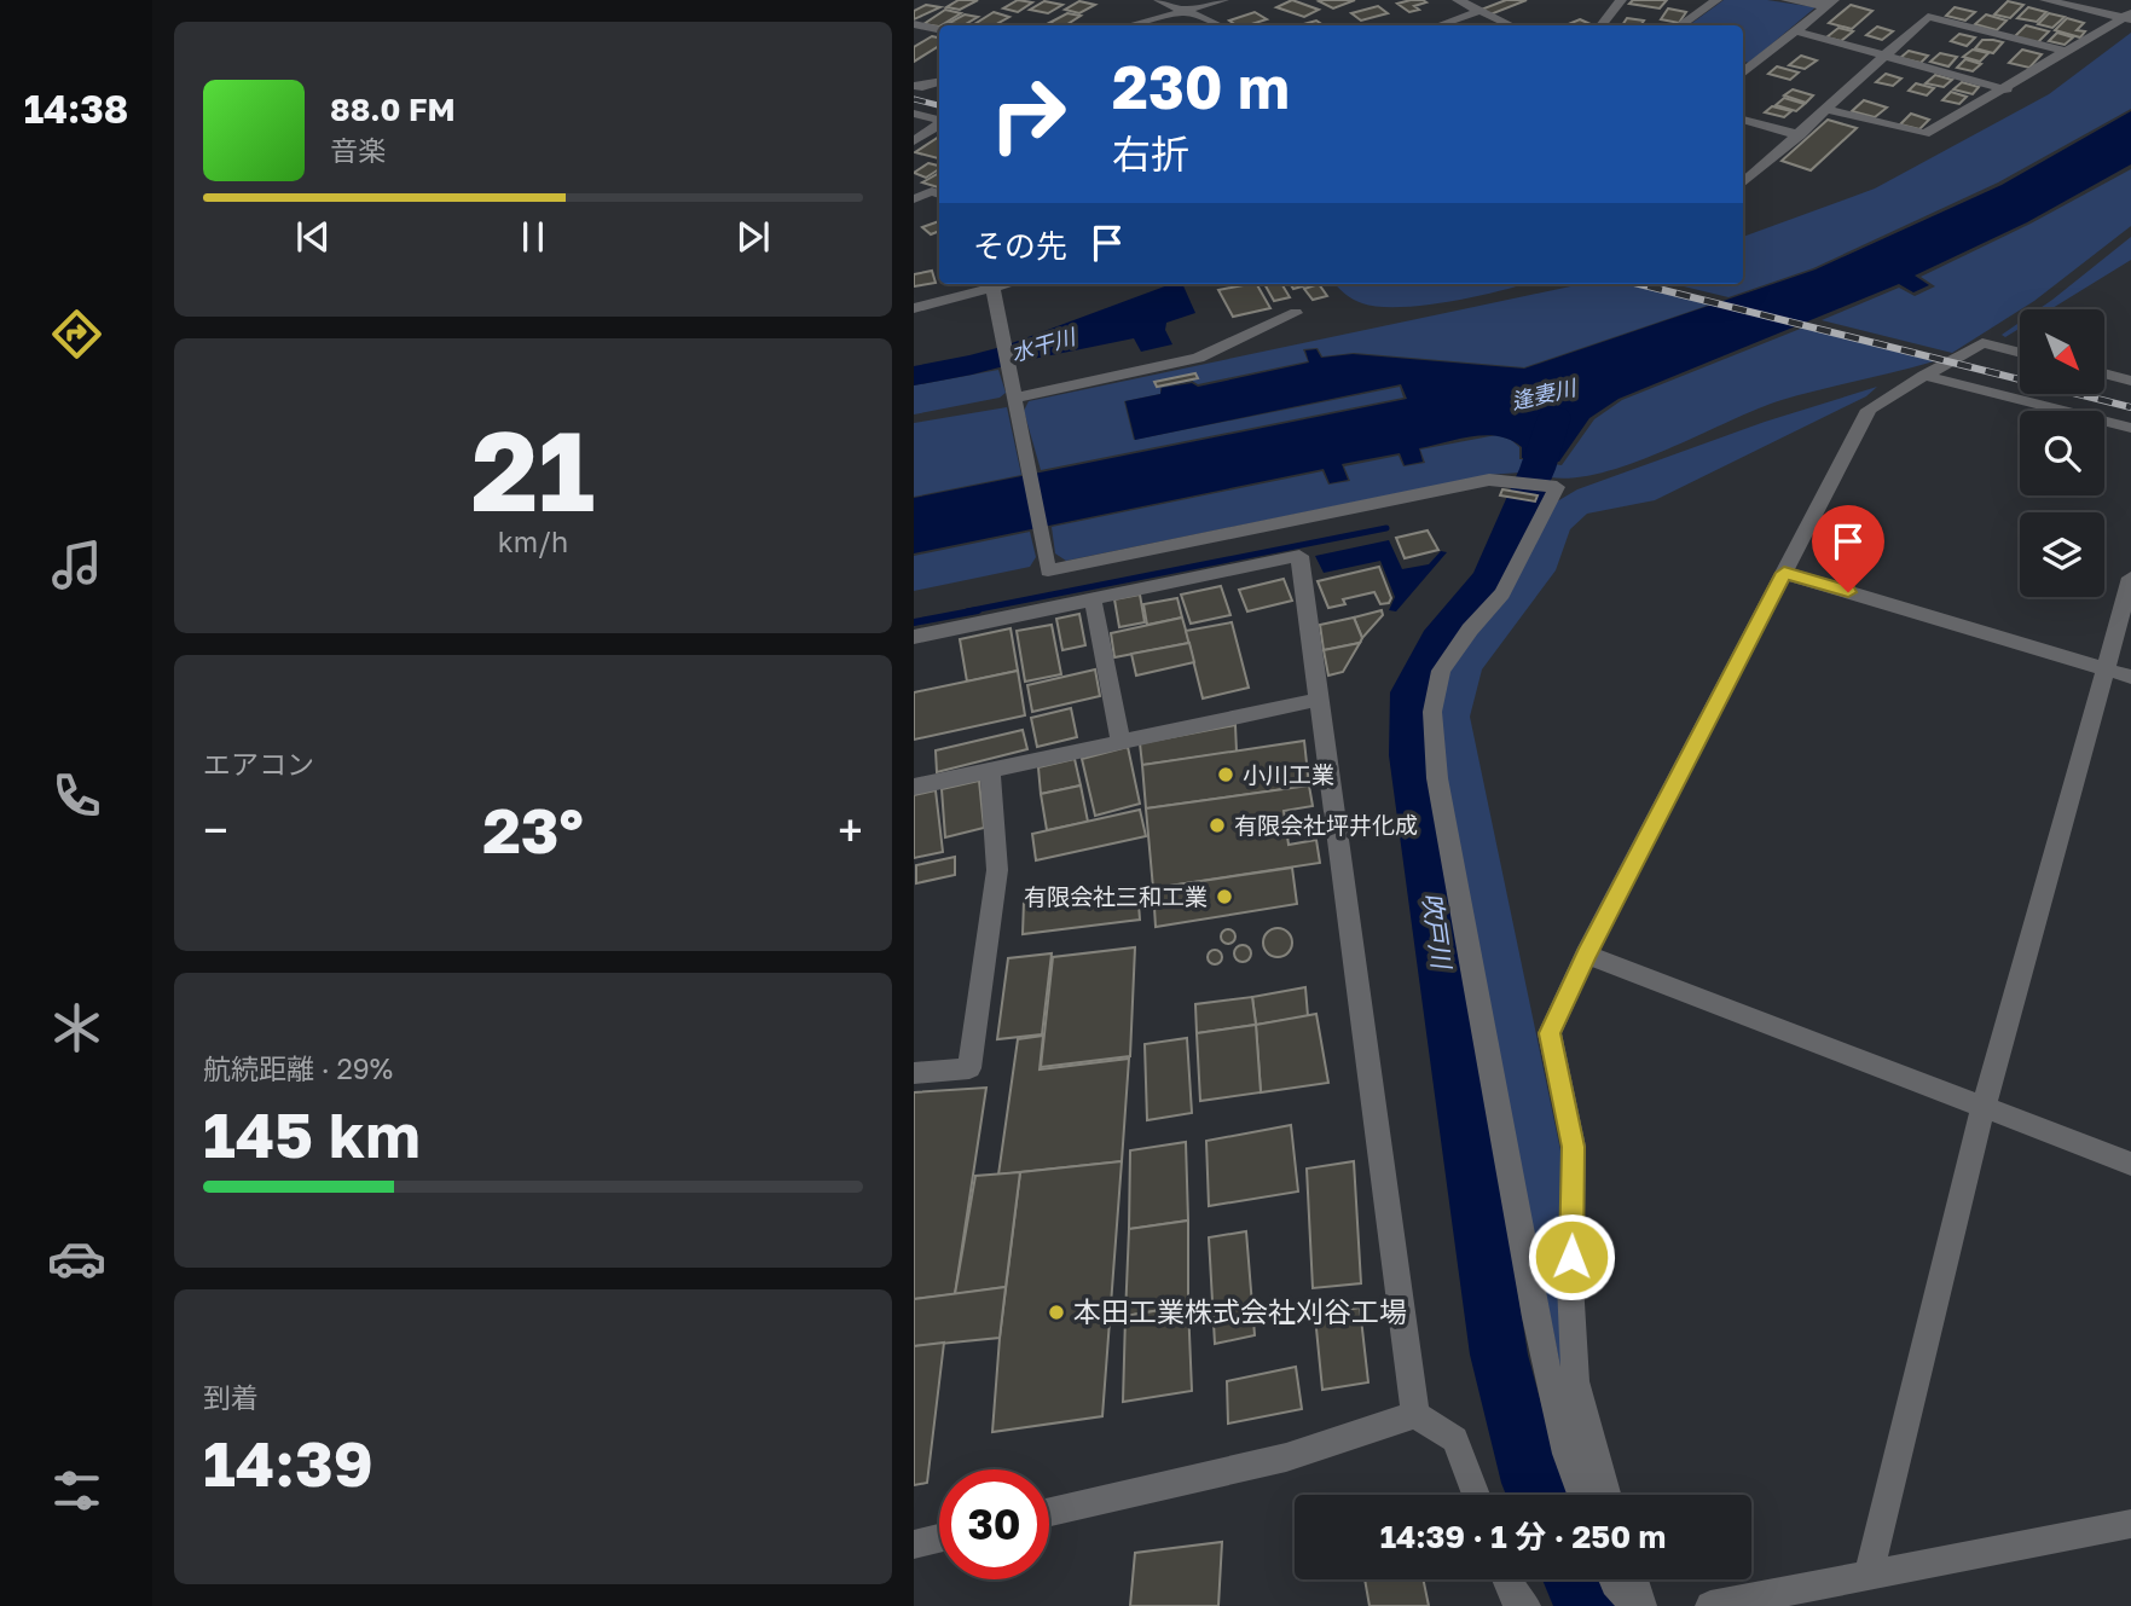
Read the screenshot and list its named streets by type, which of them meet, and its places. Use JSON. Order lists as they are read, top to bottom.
{
  "water": ["水干川", "逢妻川", "吹戸川"],
  "places": [
    "小川工業",
    "有限会社坪井化成",
    "有限会社三和工業",
    "本田工業株式会社刈谷工場"
  ],
  "north": "bottom right",
  "page": {
    "tabs": "14:38",
    "turn": ["230 m", "右折"],
    "song": ["88.0 FM", "音楽"],
    "then": "その先",
    "tile": [
      ["21", "km/h"],
      "エアコン",
      ["航続距離 · 29%", "145 km"],
      ["到着", "14:39"]
    ],
    "heat": ["−", "23°", "+"],
    "limit": "30",
    "trip": "14:39 · 1 分 · 250 m"
  }
}
